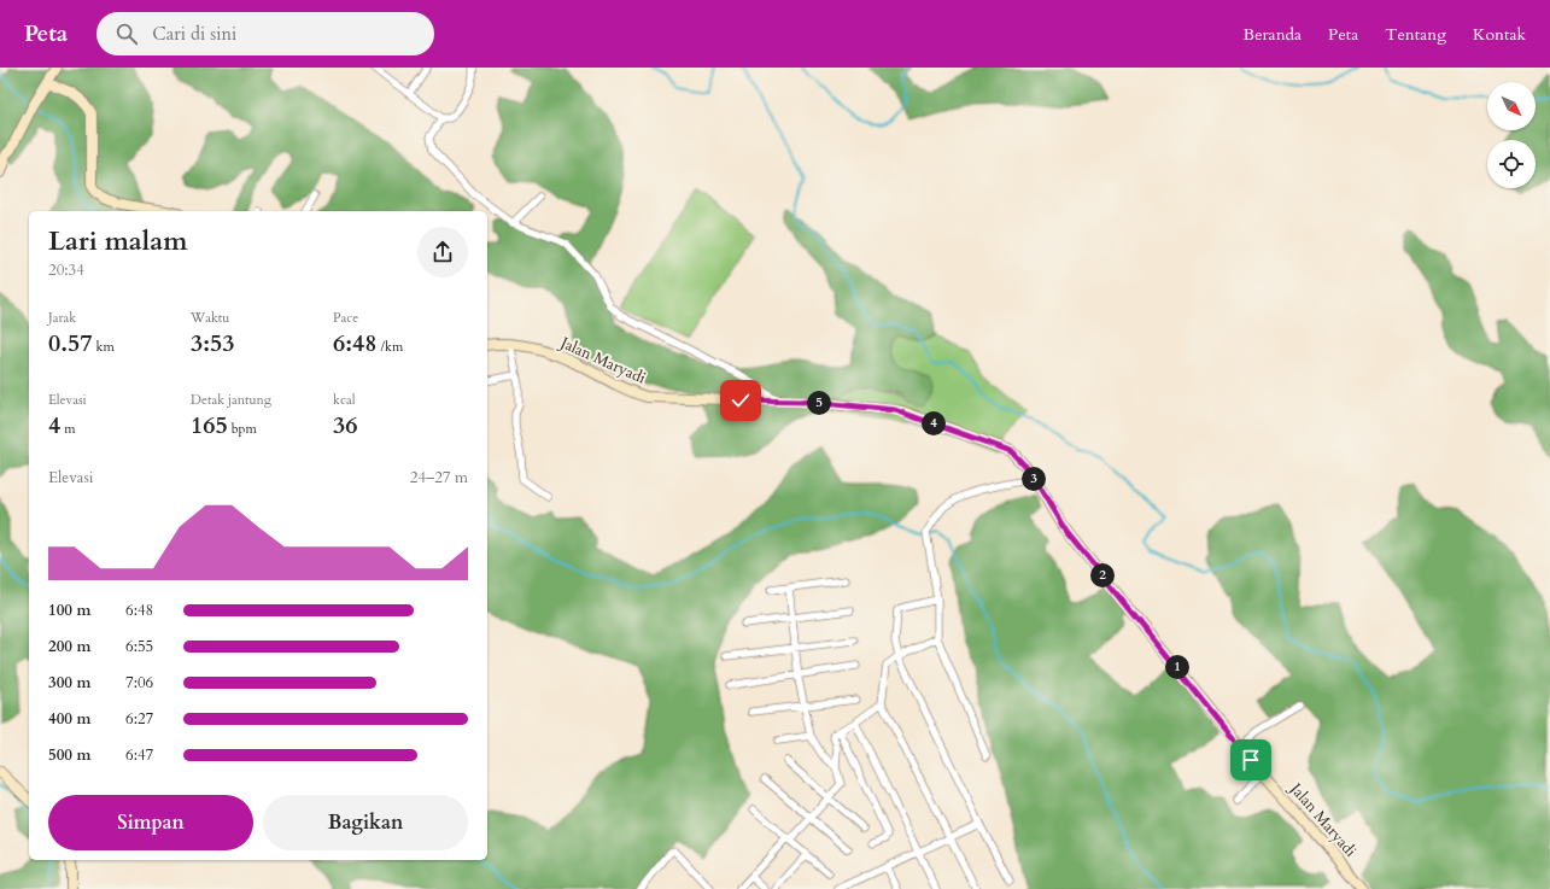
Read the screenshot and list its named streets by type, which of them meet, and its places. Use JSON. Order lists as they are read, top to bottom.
{
  "streets": {
    "street": ["Jalan Maryadi"]
  },
  "north": "bottom right",
  "page": {
    "header": "Peta",
    "search": "Cari di sini",
    "nav": [
      "Beranda",
      "Peta",
      "Tentang",
      "Kontak"
    ],
    "heading": ["Lari malam", "20:34"],
    "stats": [
      ["Jarak", "0.57 km"],
      ["Waktu", "3:53"],
      ["Pace", "6:48 /km"],
      ["Elevasi", "4 m"],
      ["Detak jantung", "165 bpm"],
      ["kcal", "36"]
    ],
    "pins": [
      "5",
      "4",
      "3",
      "2",
      "1"
    ],
    "chart": ["Elevasi", "24–27 m"],
    "list": [
      {
        "name": "100 m",
        "note": "6:48"
      },
      {
        "name": "200 m",
        "note": "6:55"
      },
      {
        "name": "300 m",
        "note": "7:06"
      },
      {
        "name": "400 m",
        "note": "6:27"
      },
      {
        "name": "500 m",
        "note": "6:47"
      }
    ],
    "buttons": ["Simpan", "Bagikan"]
  }
}
